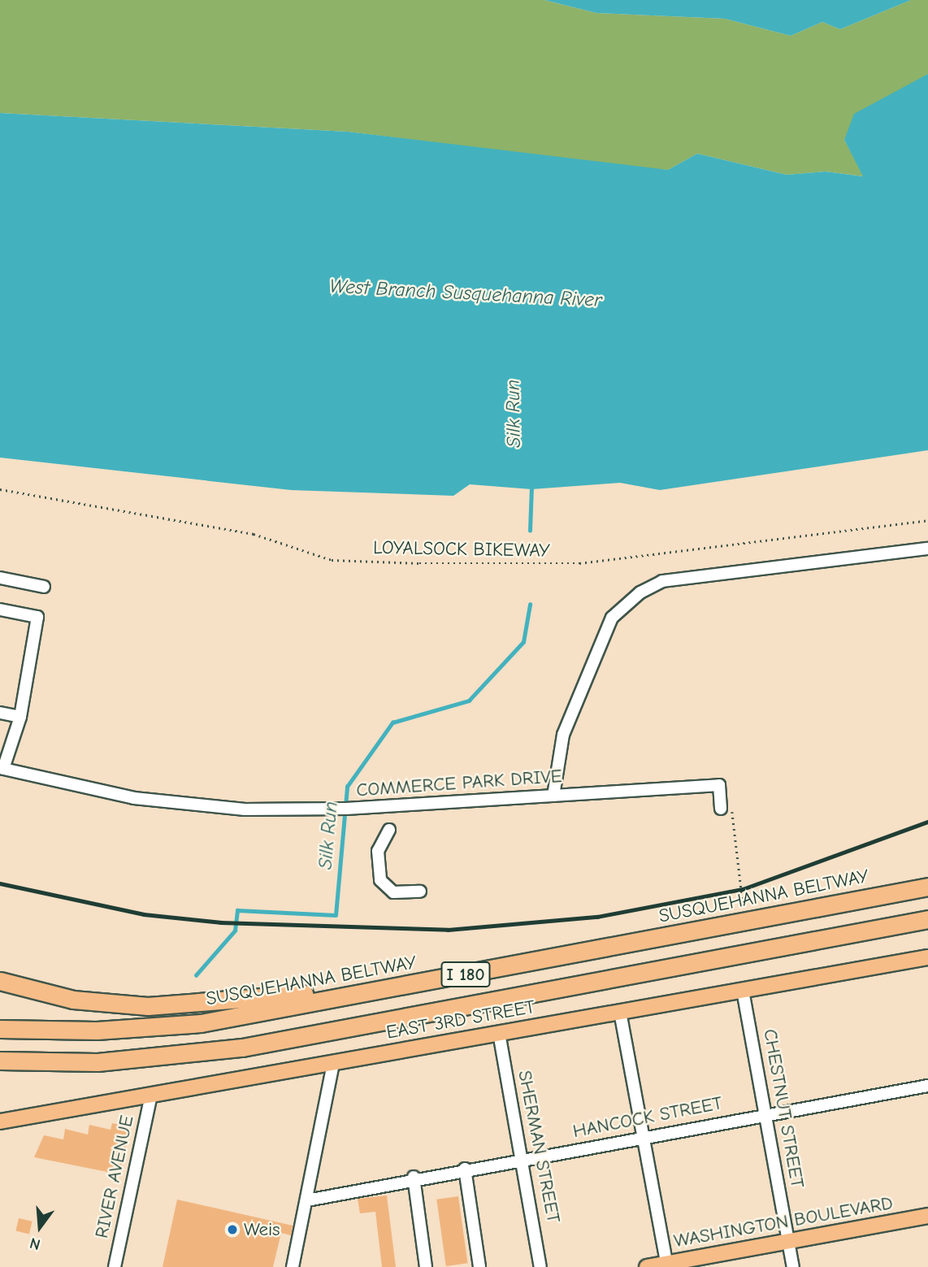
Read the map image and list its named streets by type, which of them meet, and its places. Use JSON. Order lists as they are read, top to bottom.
{
  "streets": {
    "highway": ["SUSQUEHANNA BELTWAY", "I 180"],
    "main road": ["EAST 3RD STREET", "WASHINGTON BOULEVARD"],
    "street": [
      "COMMERCE PARK DRIVE",
      "CHESTNUT STREET",
      "HANCOCK STREET",
      "SHERMAN STREET",
      "RIVER AVENUE"
    ],
    "path": ["LOYALSOCK BIKEWAY"]
  },
  "crossings": [
    ["EAST 3RD STREET", "CHESTNUT STREET"],
    ["EAST 3RD STREET", "SHERMAN STREET"],
    ["EAST 3RD STREET", "RIVER AVENUE"],
    ["CHESTNUT STREET", "HANCOCK STREET"],
    ["CHESTNUT STREET", "WASHINGTON BOULEVARD"],
    ["HANCOCK STREET", "SHERMAN STREET"]
  ],
  "water": ["West Branch Susquehanna River", "Silk Run"],
  "places": ["Weis"],
  "north": "bottom"
}
